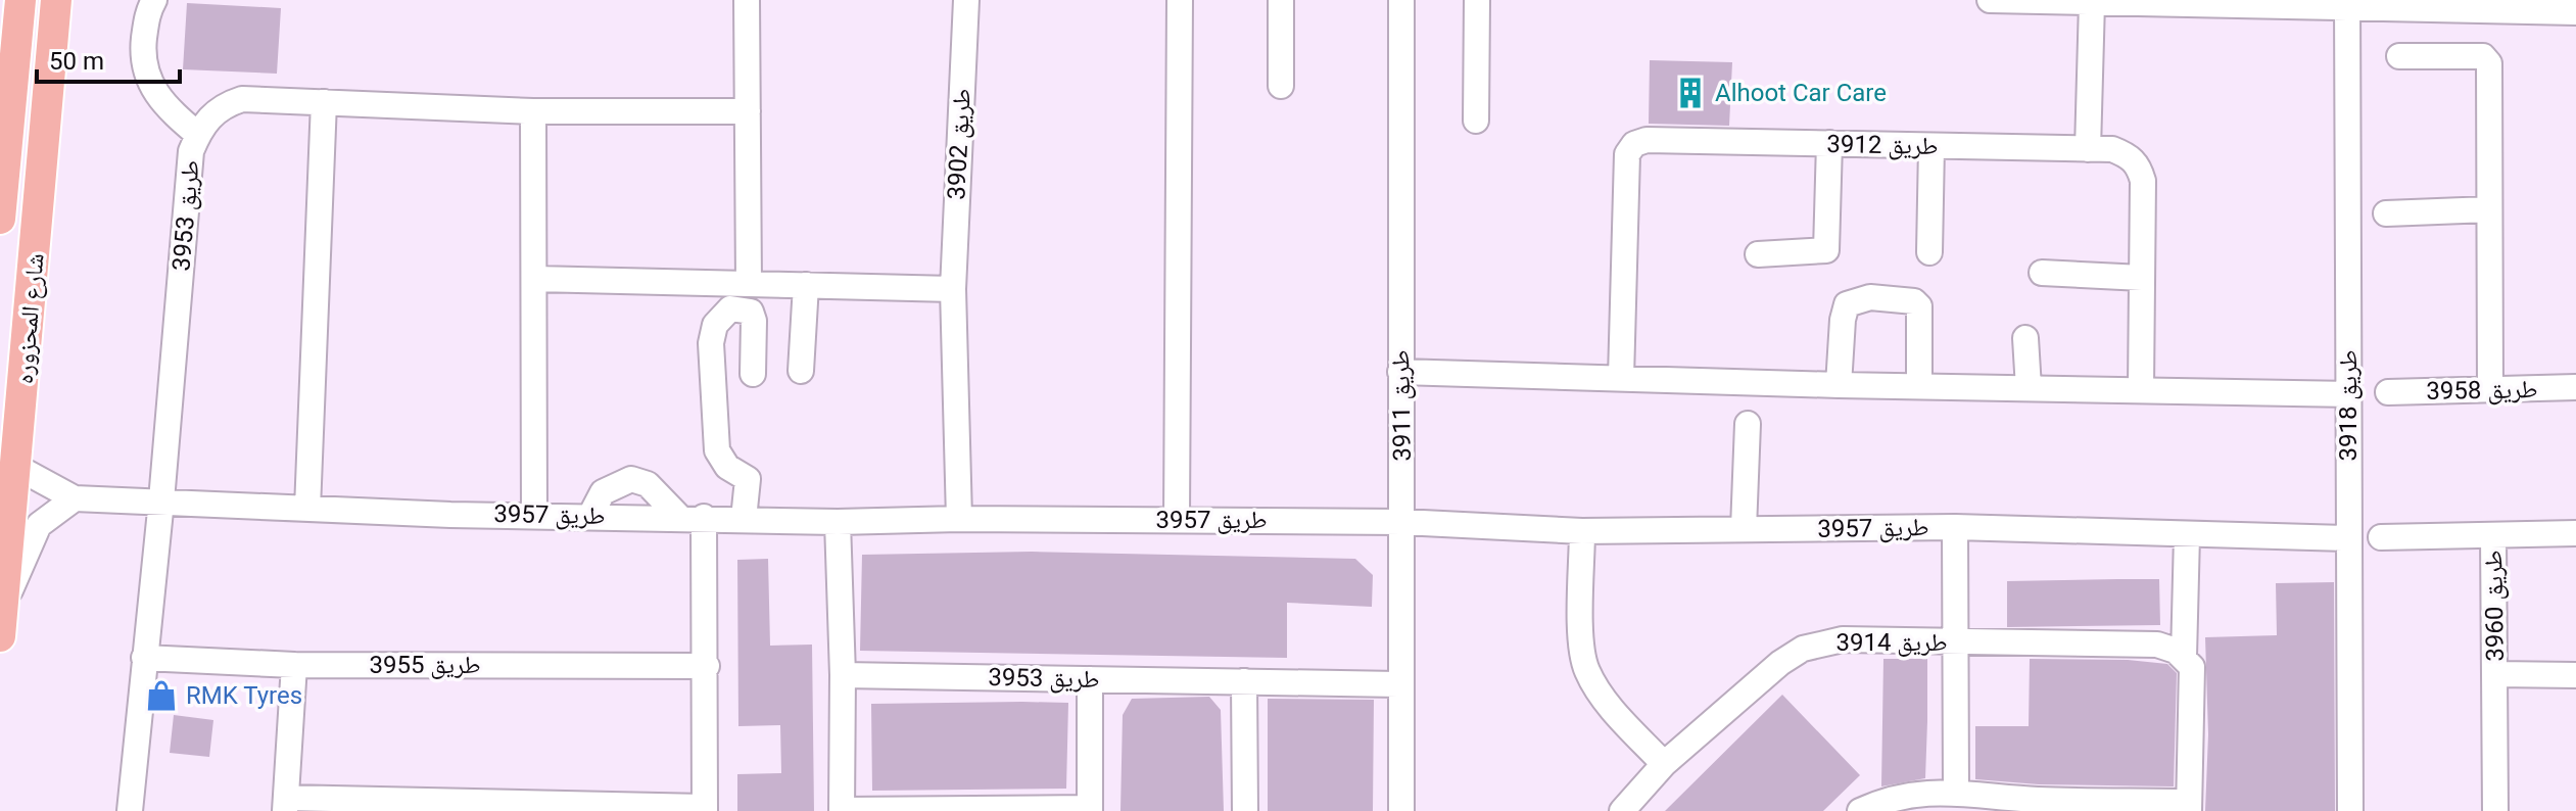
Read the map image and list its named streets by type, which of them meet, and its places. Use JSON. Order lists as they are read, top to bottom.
{
  "streets": {
    "main road": ["شارع المحزوره"],
    "street": [
      "طريق 3902",
      "طريق 3912",
      "طريق 3953",
      "طريق 3958",
      "طريق 3911",
      "طريق 3918",
      "طريق 3957",
      "طريق 3960",
      "طريق 3914",
      "طريق 3955"
    ]
  },
  "crossings": [
    ["طريق 3902", "طريق 3957"],
    ["طريق 3953", "طريق 3911"],
    ["طريق 3953", "طريق 3957"],
    ["طريق 3953", "طريق 3955"],
    ["شارع المحزوره", "طريق 3957"],
    ["طريق 3911", "طريق 3957"],
    ["طريق 3918", "طريق 3957"]
  ],
  "places": {
    "building": ["Alhoot Car Care"],
    "shop": ["RMK Tyres"]
  },
  "scale_bar": "50 m"
}
